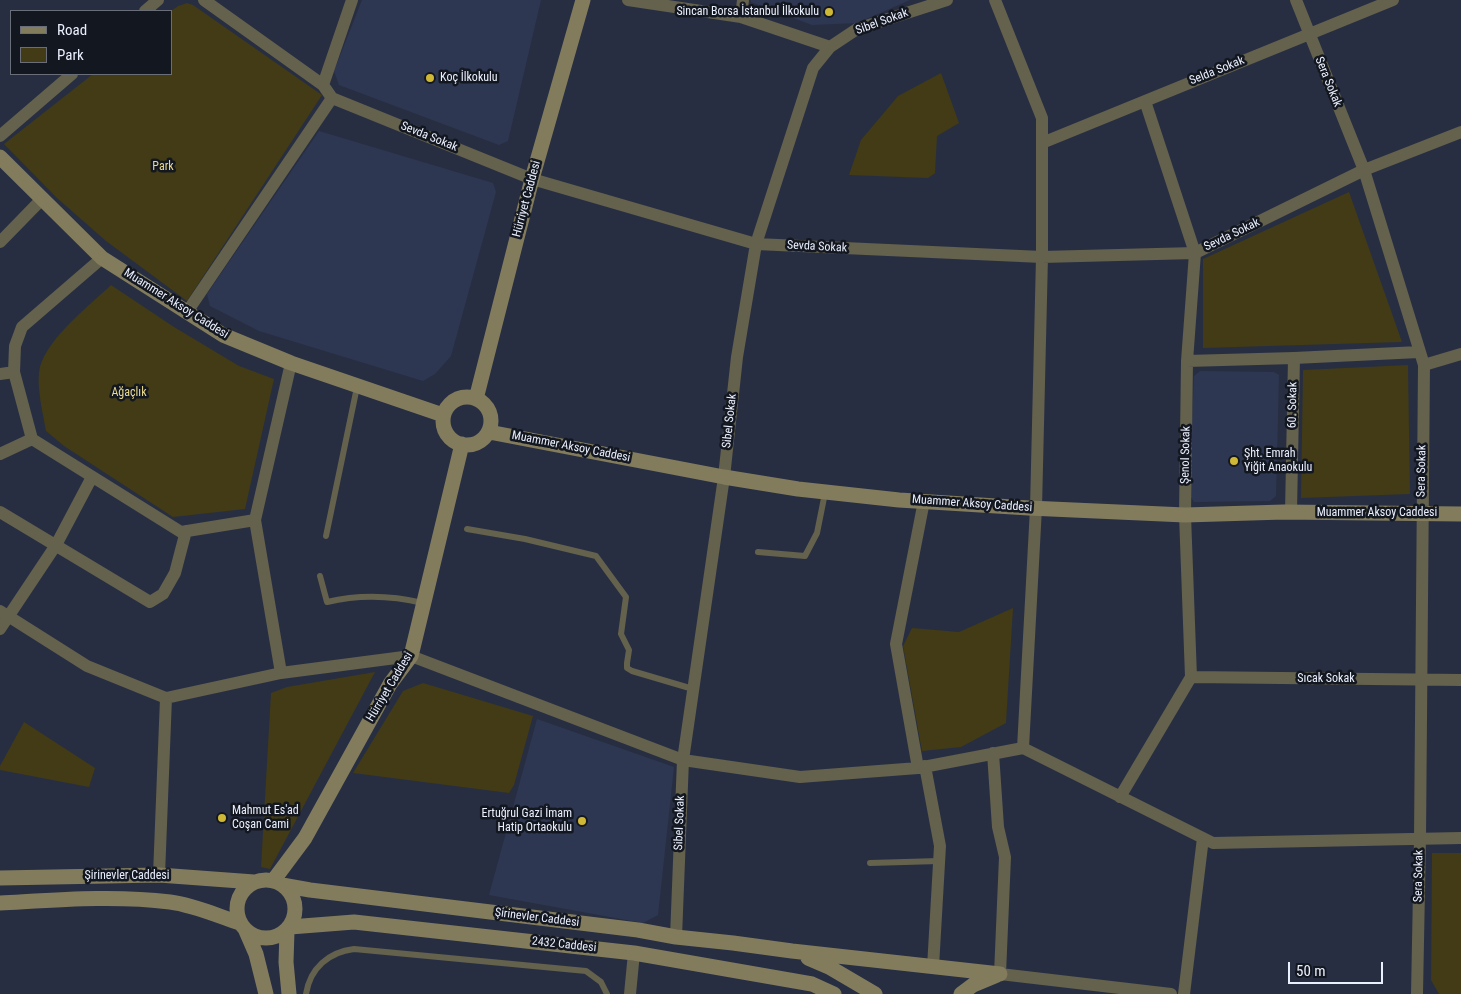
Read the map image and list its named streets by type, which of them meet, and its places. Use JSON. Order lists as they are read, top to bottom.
{
  "streets": {
    "street": [
      "Sibel Sokak",
      "Selda Sokak",
      "Sera Sokak",
      "Sevda Sokak",
      "Hürriyet Caddesi",
      "Muammer Aksoy Caddesi",
      "60. Sokak",
      "Şenol Sokak",
      "Sıcak Sokak",
      "Şirinevler Caddesi",
      "2432 Caddesi"
    ]
  },
  "crossings": [
    ["Sibel Sokak", "Sevda Sokak"],
    ["Sibel Sokak", "Muammer Aksoy Caddesi"],
    ["Sibel Sokak", "Şirinevler Caddesi"],
    ["Selda Sokak", "Sera Sokak"],
    ["Selda Sokak", "Şenol Sokak"],
    ["Sera Sokak", "Sevda Sokak"],
    ["Sera Sokak", "Muammer Aksoy Caddesi"],
    ["Sera Sokak", "Sıcak Sokak"],
    ["Sevda Sokak", "Hürriyet Caddesi"],
    ["Sevda Sokak", "Şenol Sokak"],
    ["Hürriyet Caddesi", "Muammer Aksoy Caddesi"],
    ["Hürriyet Caddesi", "Şirinevler Caddesi"],
    ["Hürriyet Caddesi", "2432 Caddesi"],
    ["Muammer Aksoy Caddesi", "60. Sokak"],
    ["Muammer Aksoy Caddesi", "Şenol Sokak"],
    ["Şenol Sokak", "Sıcak Sokak"],
    ["Şirinevler Caddesi", "2432 Caddesi"]
  ],
  "parks": ["Park", "Ağaçlık"],
  "places": [
    "Sincan Borsa İstanbul İlkokulu",
    "Koç İlkokulu",
    "Şht. Emrah Yiğit Anaokulu",
    "Mahmut Es'ad Coşan Cami",
    "Ertuğrul Gazi İmam Hatip Ortaokulu"
  ],
  "legend": ["Road", "Park"],
  "scale_bar": "50 m"
}
